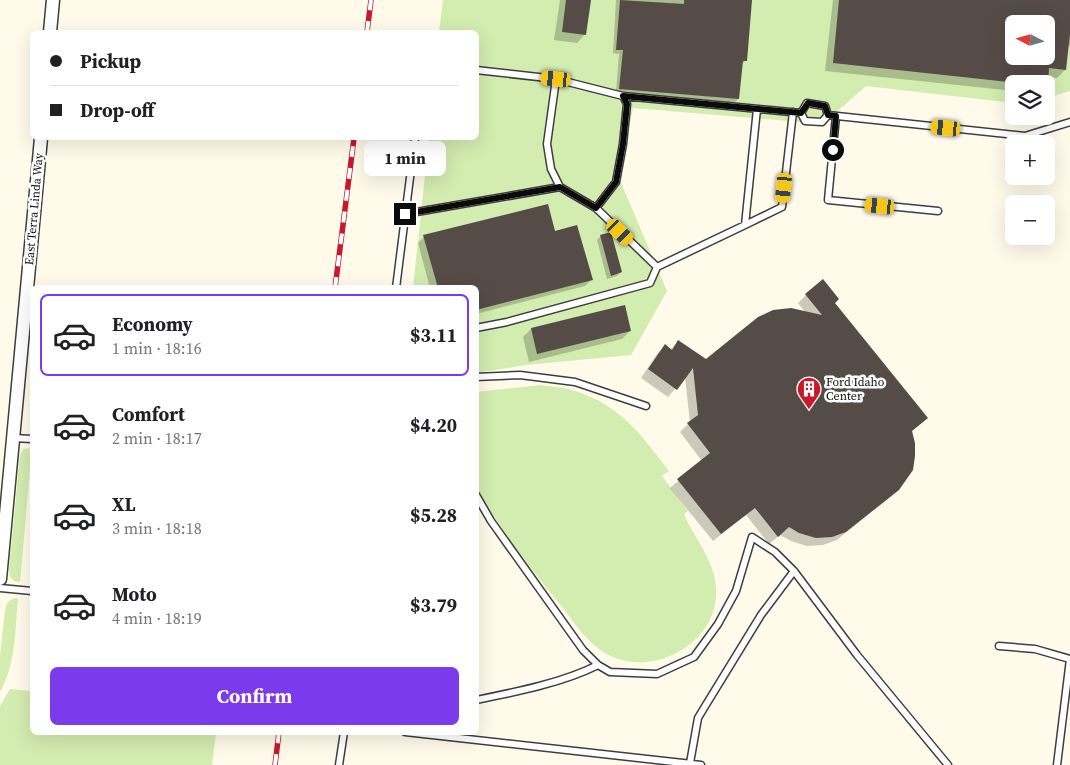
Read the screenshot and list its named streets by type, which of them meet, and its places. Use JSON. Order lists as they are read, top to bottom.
{
  "streets": {
    "street": ["East Terra Linda Way"]
  },
  "places": {
    "building": ["Ford Idaho Center"]
  },
  "north": "left",
  "page": {
    "map_buttons": ["+", "−"],
    "banner": ["Pickup", "Drop-off"],
    "bubble": "1 min",
    "list": [
      {
        "name": "Economy",
        "note": "1 min · 18:16",
        "value": "$3.11"
      },
      {
        "name": "Comfort",
        "note": "2 min · 18:17",
        "value": "$4.20"
      },
      {
        "name": "XL",
        "note": "3 min · 18:18",
        "value": "$5.28"
      },
      {
        "name": "Moto",
        "note": "4 min · 18:19",
        "value": "$3.79"
      }
    ],
    "buttons": "Confirm"
  }
}
